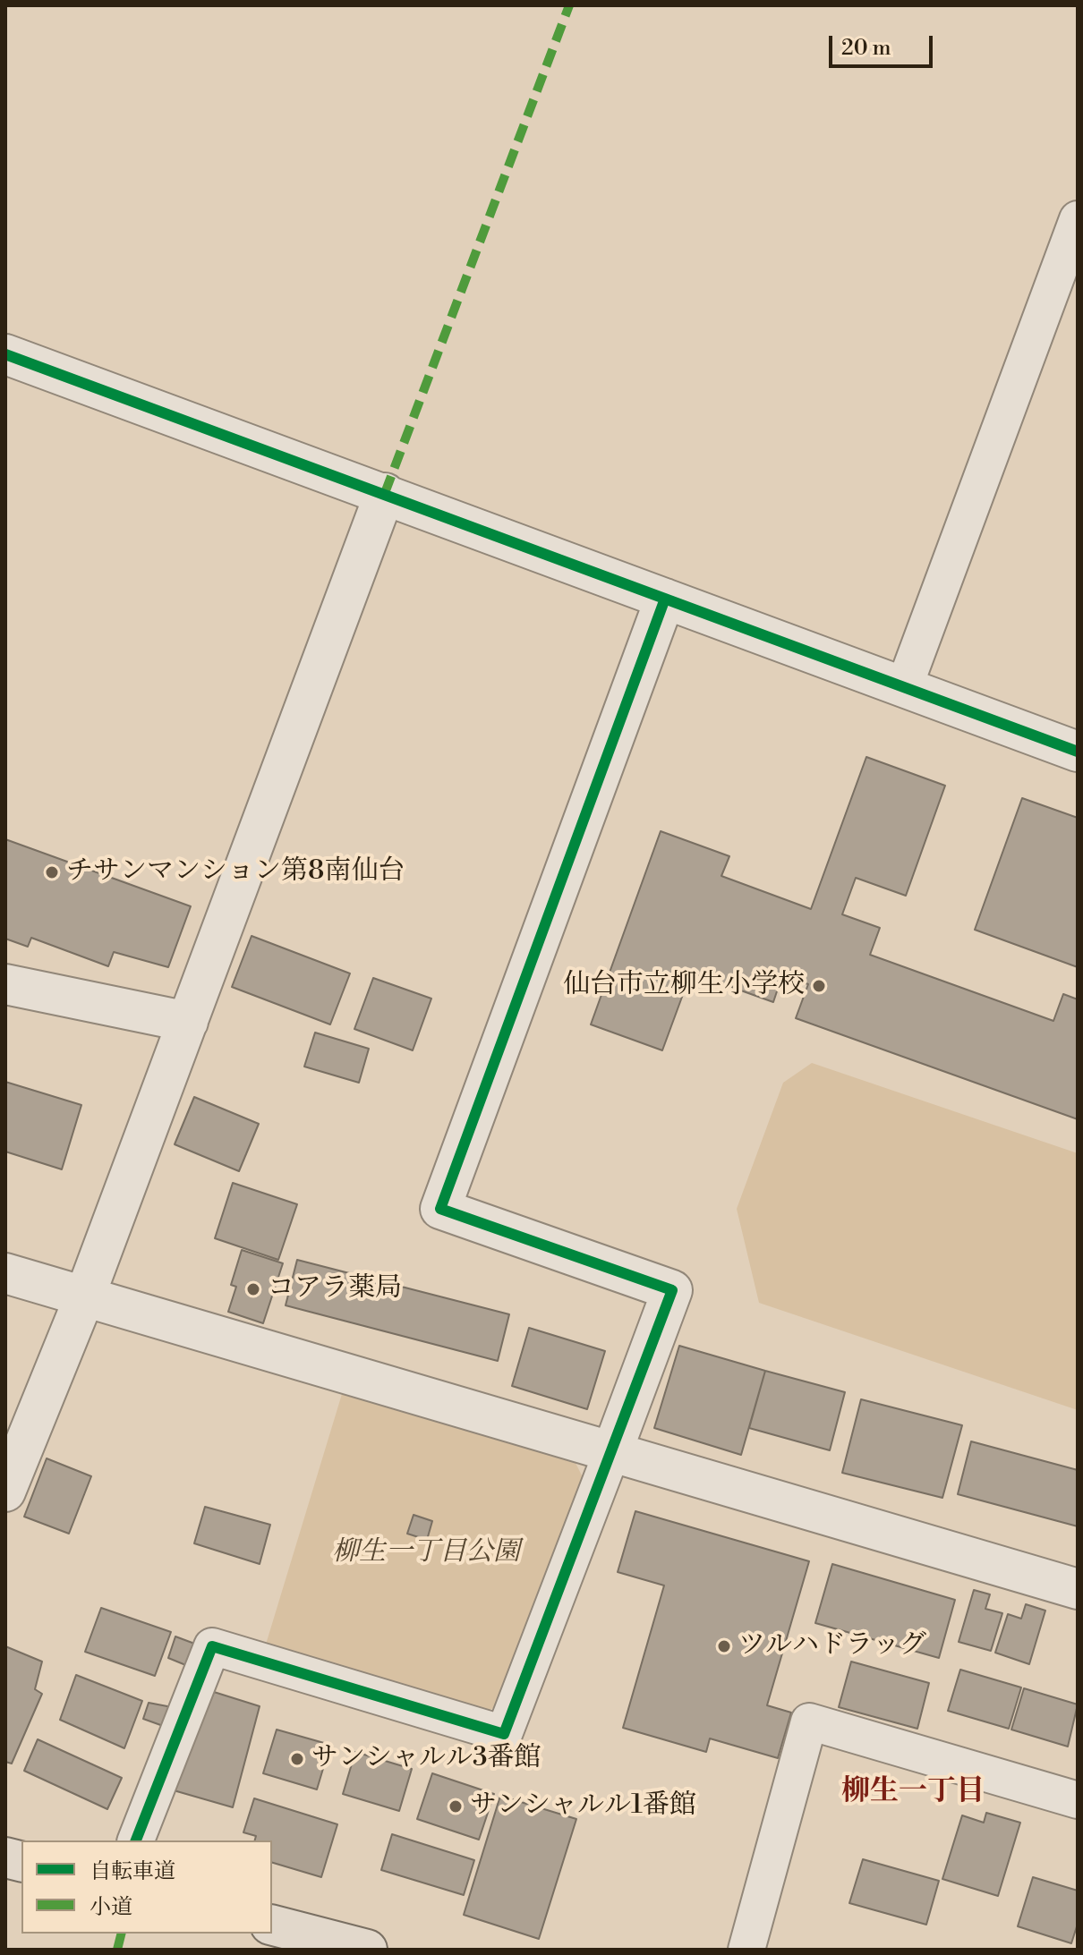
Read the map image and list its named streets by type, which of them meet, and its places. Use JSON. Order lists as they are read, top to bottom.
{
  "districts": ["柳生一丁目"],
  "parks": ["柳生一丁目公園"],
  "places": [
    "チサンマンション第8南仙台",
    "仙台市立柳生小学校",
    "コアラ薬局",
    "ツルハドラッグ",
    "サンシャルル3番館",
    "サンシャルル1番館"
  ],
  "legend": ["自転車道", "小道"],
  "scale_bar": "20 m"
}
